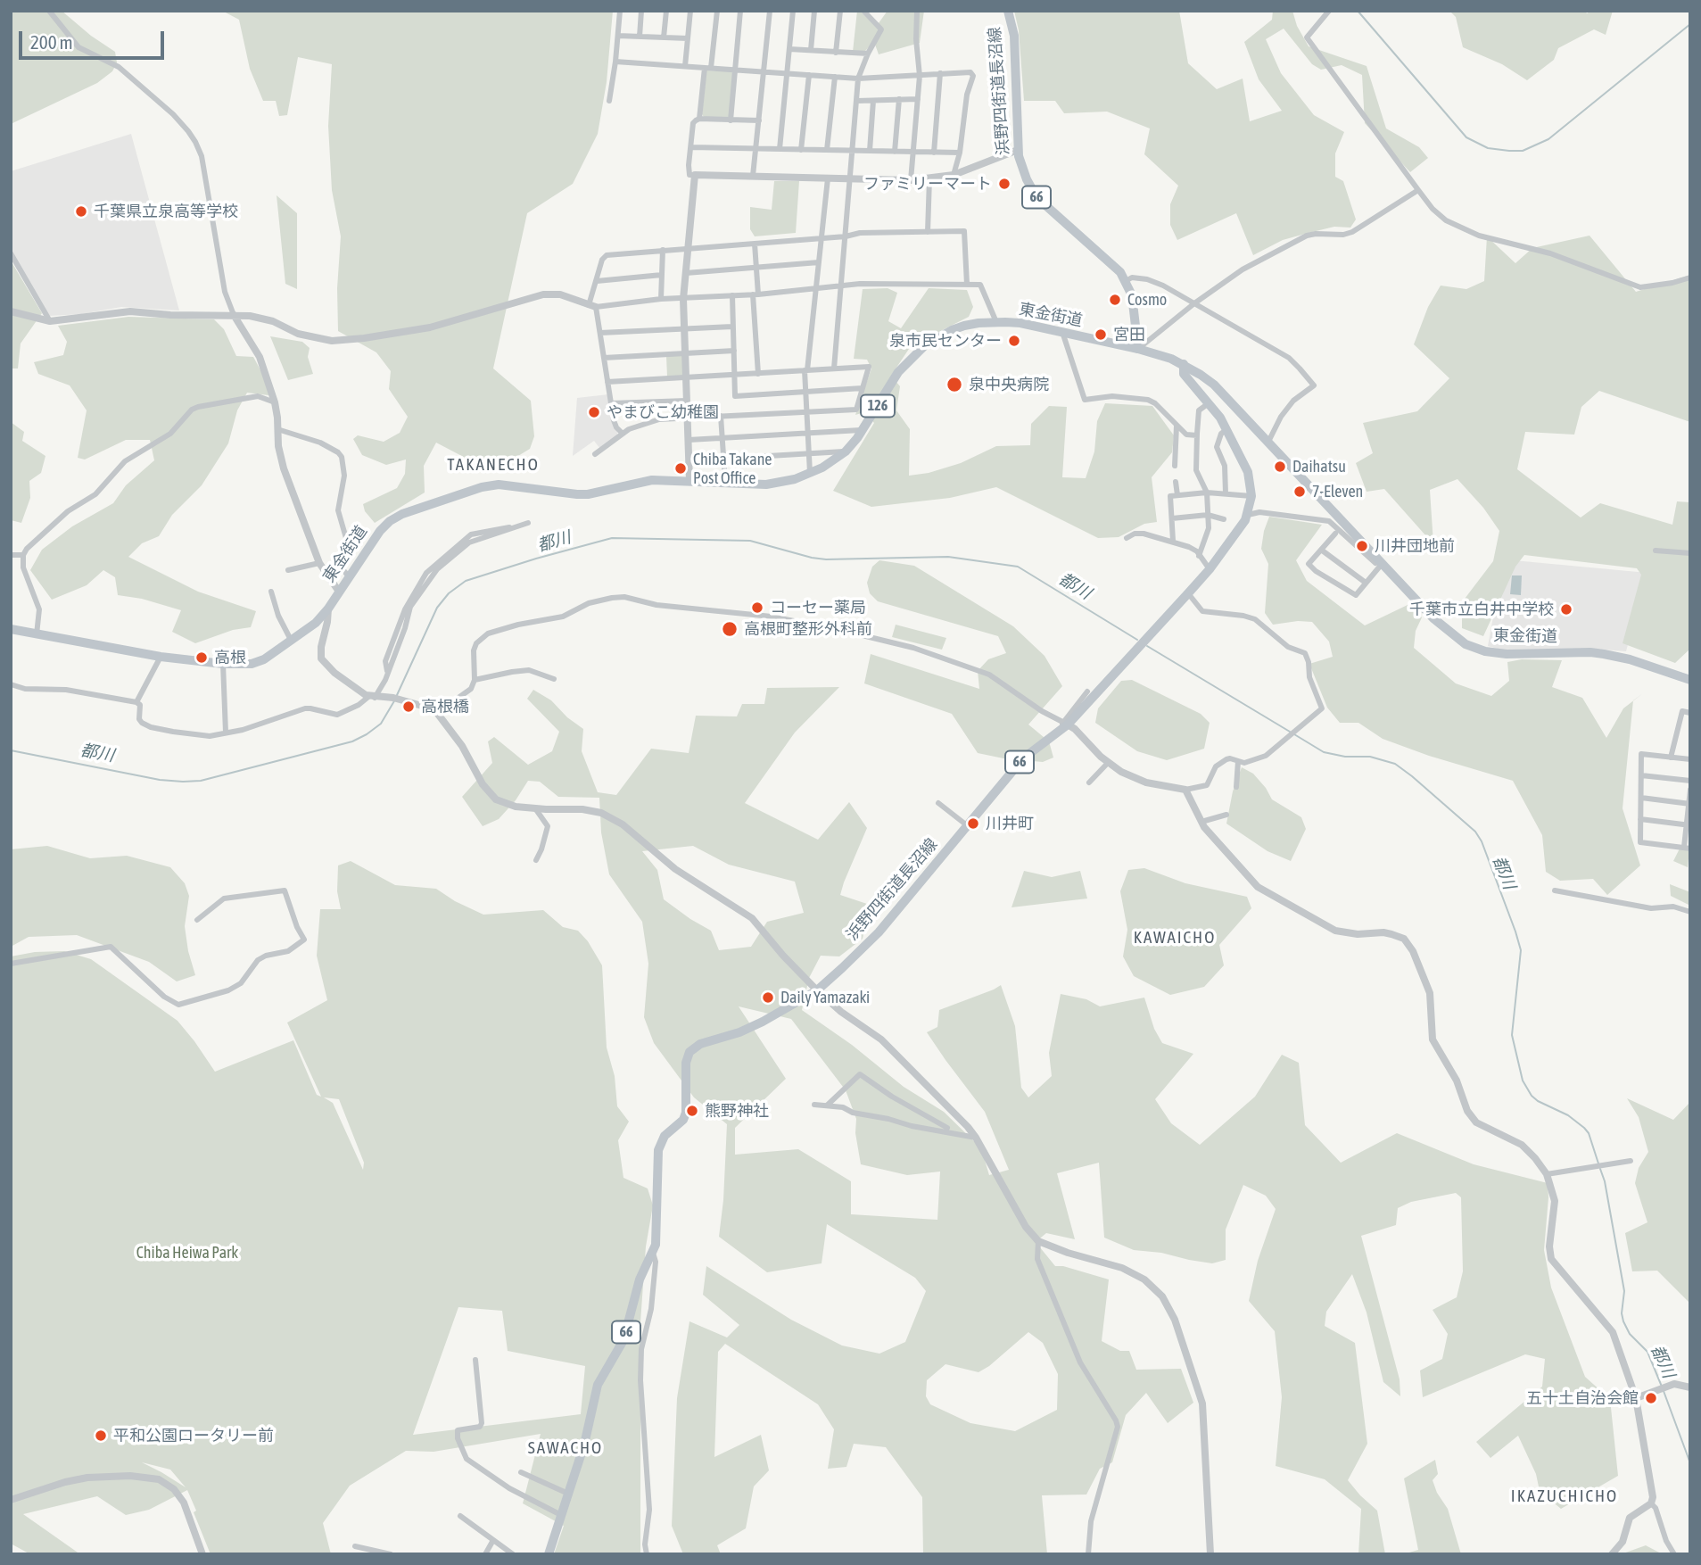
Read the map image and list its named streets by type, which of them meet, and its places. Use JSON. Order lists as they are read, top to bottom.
{
  "streets": {
    "main road": [
      "浜野四街道長沼線",
      "66",
      "東金街道",
      "126"
    ]
  },
  "crossings": [
    ["浜野四街道長沼線", "東金街道"]
  ],
  "districts": [
    "TAKANECHO",
    "KAWAICHO",
    "SAWACHO",
    "IKAZUCHICHO"
  ],
  "water": ["都川"],
  "parks": ["Chiba Heiwa Park"],
  "places": [
    "ファミリーマート",
    "千葉県立泉高等学校",
    "Cosmo",
    "宮田",
    "泉市民センター",
    "泉中央病院",
    "やまびこ幼稚園",
    "Daihatsu",
    "Chiba Takane Post Office",
    "7-Eleven",
    "川井団地前",
    "コーセー薬局",
    "千葉市立白井中学校",
    "高根町整形外科前",
    "高根",
    "高根橋",
    "川井町",
    "Daily Yamazaki",
    "熊野神社",
    "五十土自治会館",
    "平和公園ロータリー前"
  ],
  "scale_bar": "200 m"
}
